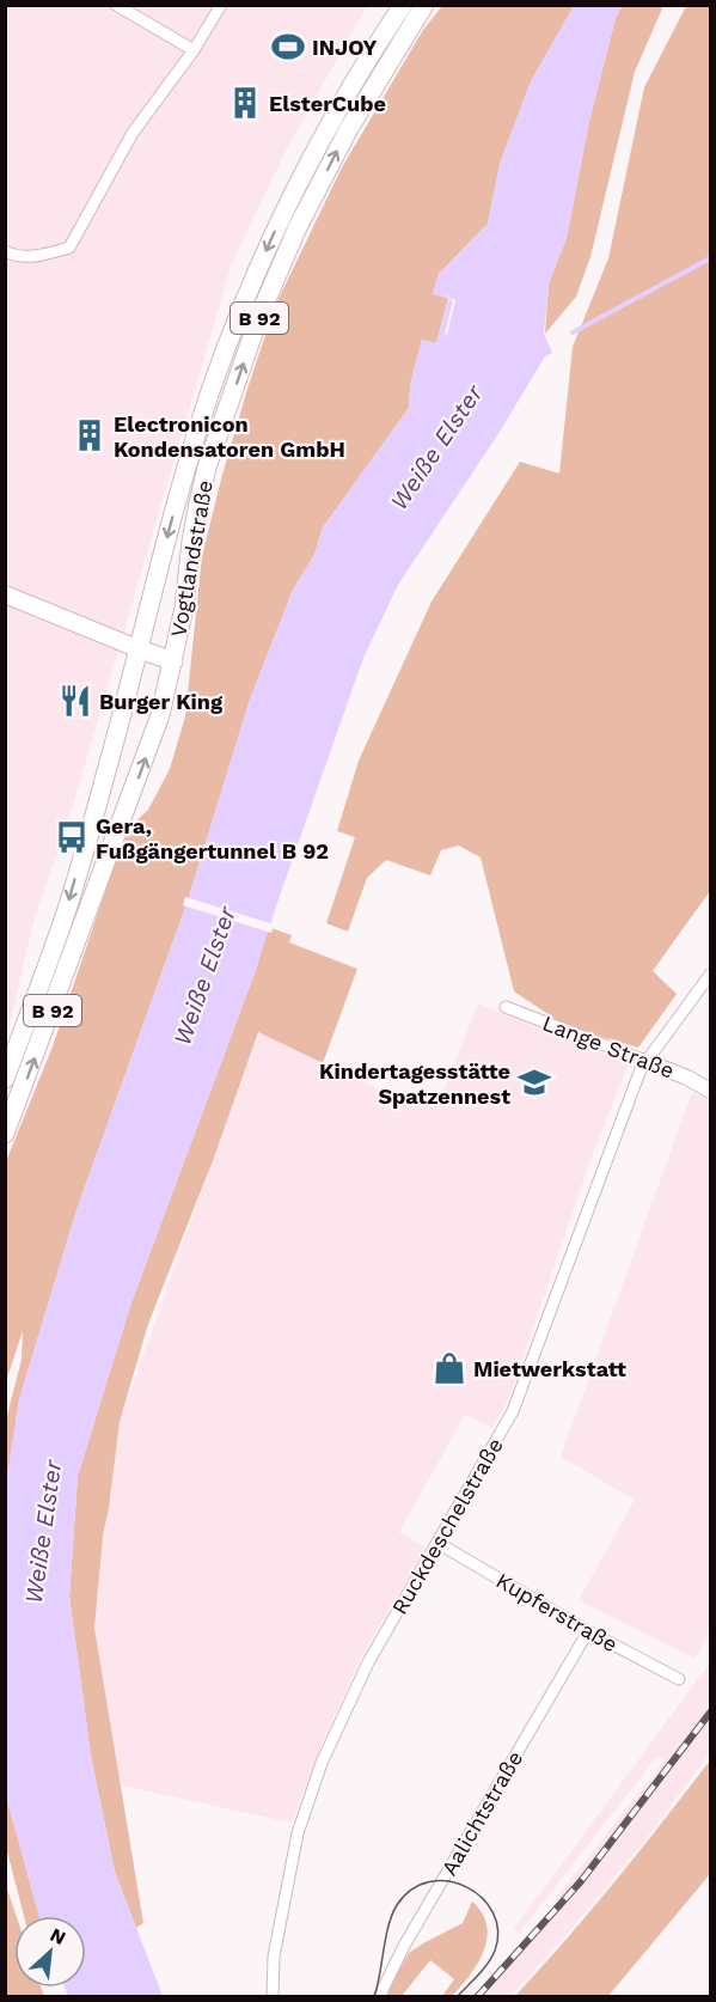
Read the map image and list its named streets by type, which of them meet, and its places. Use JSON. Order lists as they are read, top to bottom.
{
  "streets": {
    "main road": ["B 92", "Vogtlandstraße"],
    "street": [
      "Lange Straße",
      "Ruckdeschelstraße",
      "Kupferstraße",
      "Aalichtstraße"
    ]
  },
  "crossings": [
    ["Lange Straße", "Ruckdeschelstraße"],
    ["Ruckdeschelstraße", "Kupferstraße"],
    ["Kupferstraße", "Aalichtstraße"]
  ],
  "water": ["Weiße Elster"],
  "places": {
    "sports": ["INJOY"],
    "building": ["ElsterCube", "Electronicon Kondensatoren GmbH"],
    "restaurant": ["Burger King"],
    "bus stop": ["Gera, Fußgängertunnel B 92"],
    "school or university": ["Kindertagesstätte Spatzennest"],
    "shop": ["Mietwerkstatt"]
  },
  "north": "top right"
}
